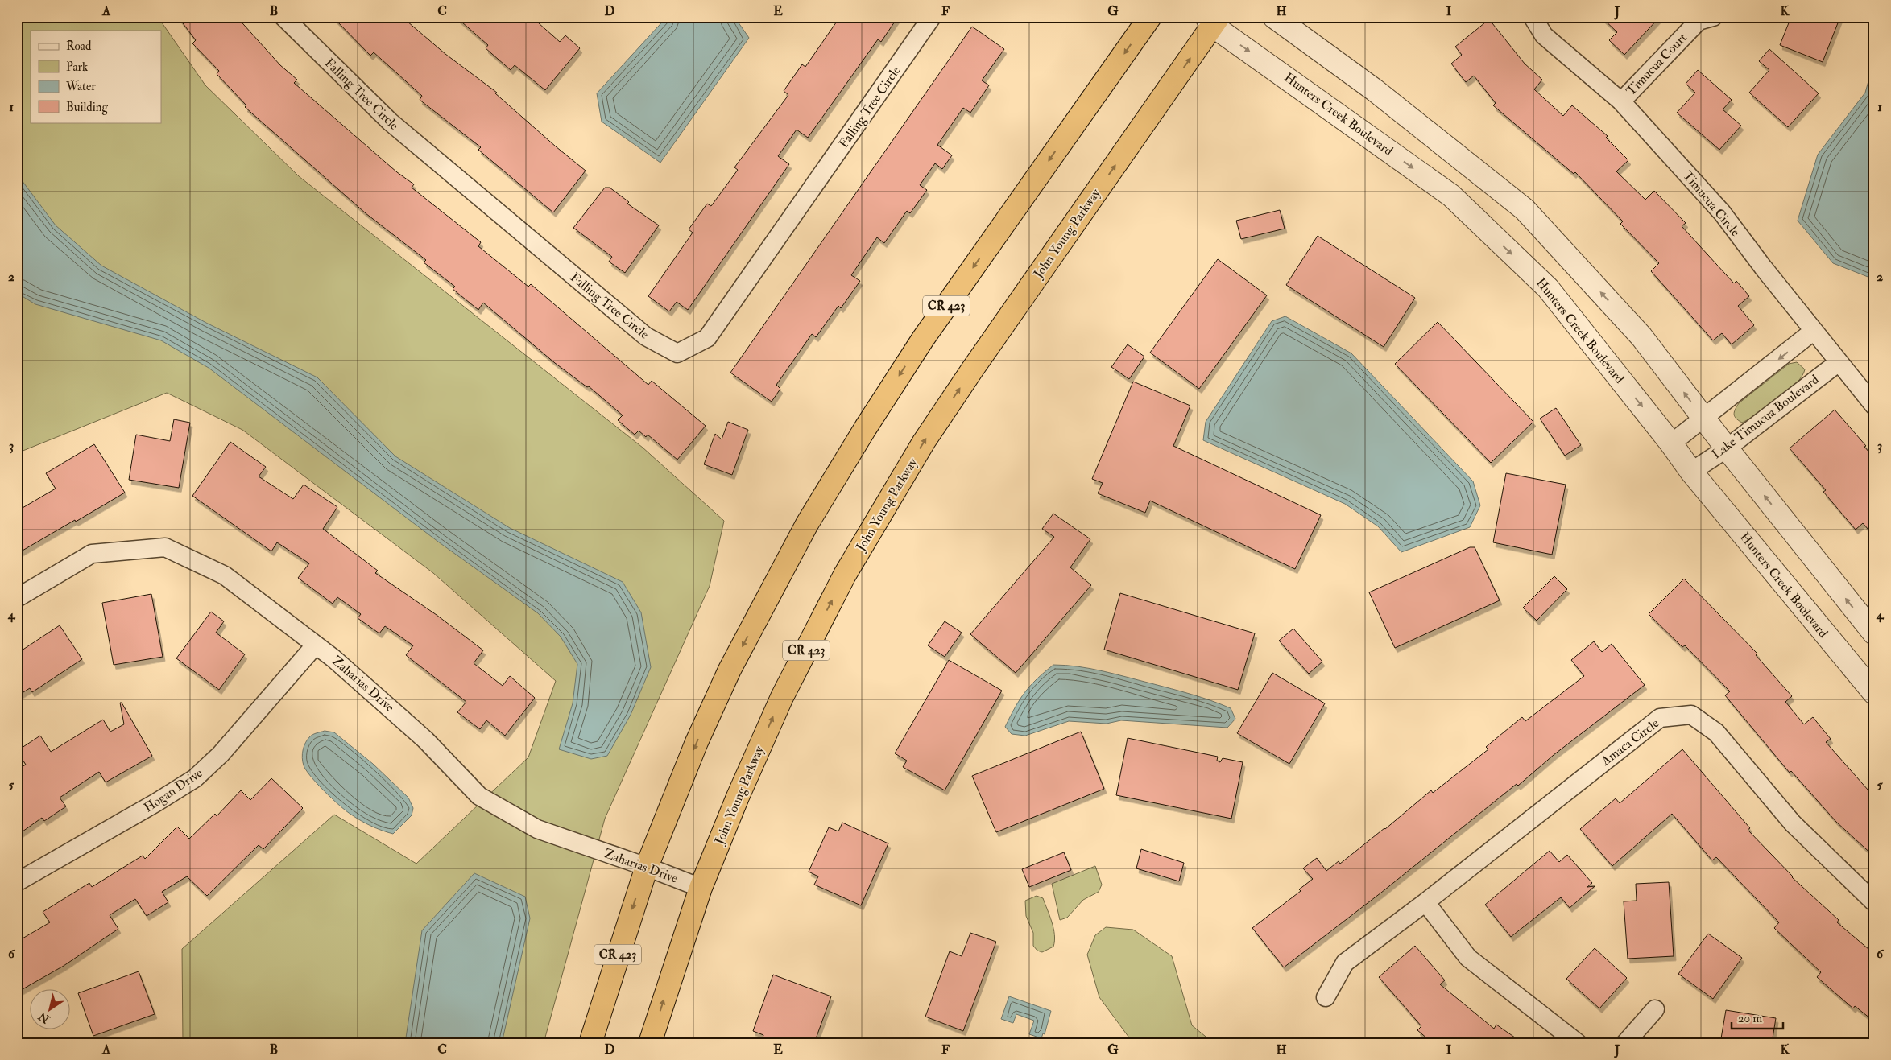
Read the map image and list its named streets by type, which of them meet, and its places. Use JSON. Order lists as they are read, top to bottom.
{
  "streets": {
    "highway": ["John Young Parkway", "CR 423"],
    "street": [
      "Timucua Court",
      "Falling Tree Circle",
      "Hunters Creek Boulevard",
      "Timucua Circle",
      "Lake Timucua Boulevard",
      "Zaharias Drive",
      "Amaca Circle",
      "Hogan Drive"
    ]
  },
  "crossings": [
    ["Timucua Court", "Timucua Circle"],
    ["Hunters Creek Boulevard", "John Young Parkway"],
    ["Hunters Creek Boulevard", "Lake Timucua Boulevard"],
    ["Timucua Circle", "Lake Timucua Boulevard"],
    ["John Young Parkway", "Zaharias Drive"],
    ["CR 423", "Zaharias Drive"],
    ["Zaharias Drive", "Hogan Drive"]
  ],
  "legend": [
    "Road",
    "Park",
    "Water",
    "Building"
  ],
  "scale_bar": "20 m",
  "north": "bottom left",
  "grid": {
    "columns": [
      "A",
      "B",
      "C",
      "D",
      "E",
      "F",
      "G",
      "H",
      "I",
      "J",
      "K"
    ],
    "rows": [
      "1",
      "2",
      "3",
      "4",
      "5",
      "6"
    ]
  }
}
